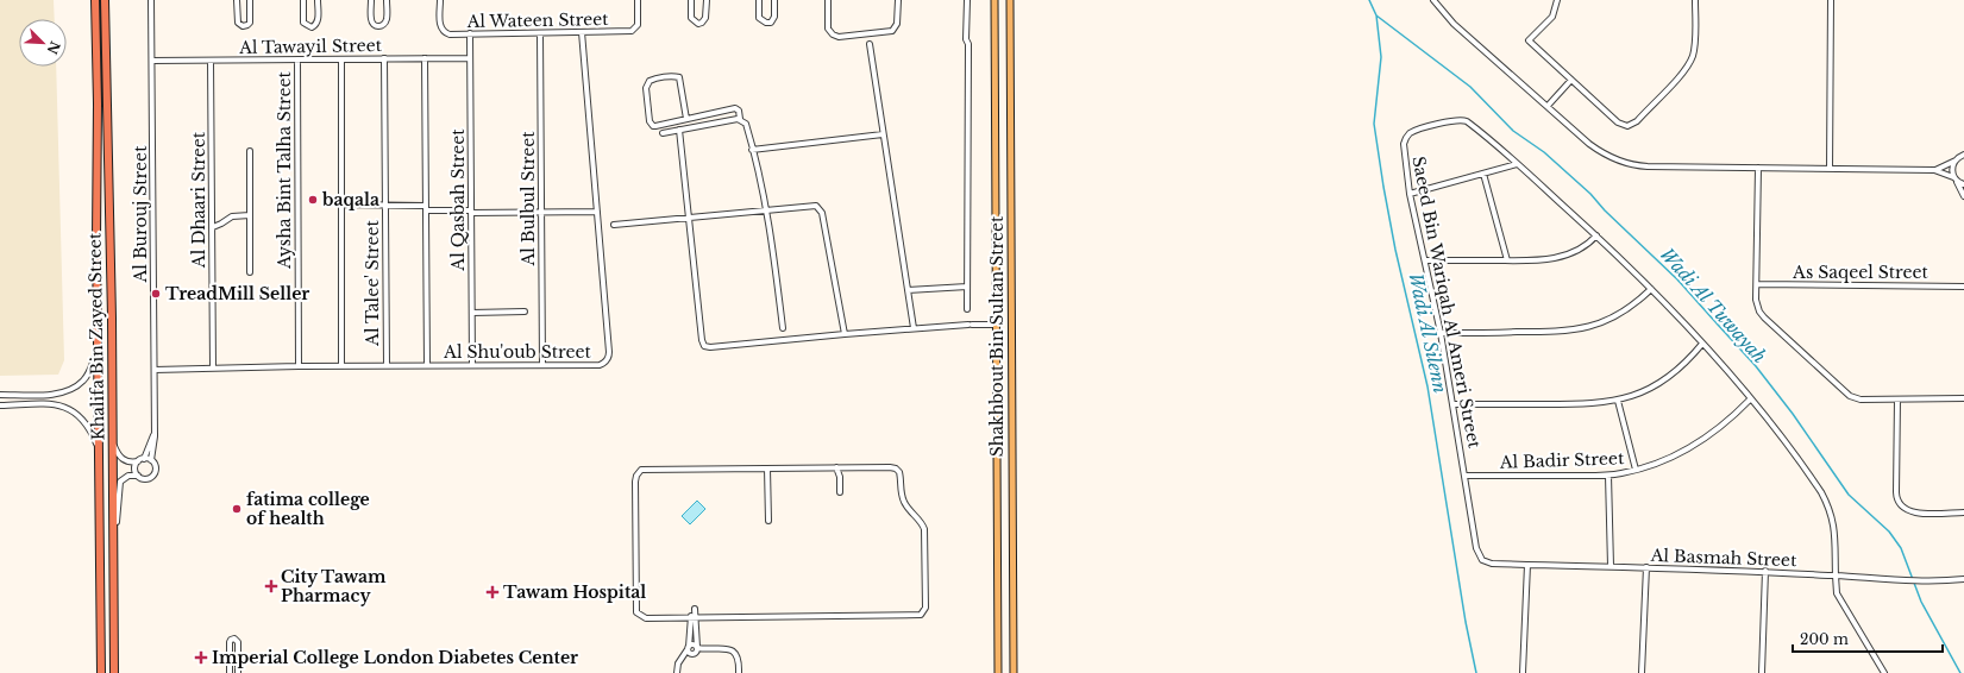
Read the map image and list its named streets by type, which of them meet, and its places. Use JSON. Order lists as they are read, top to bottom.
{
  "streets": {
    "highway": ["Khalifa Bin Zayed Street"],
    "main road": ["Shakhbout Bin Sultan Street"],
    "street": [
      "Al Wateen Street",
      "Al Tawayil Street",
      "Aysha Bint Talha Street",
      "Al Bulbul Street",
      "Al Dhaari Street",
      "Al Qasbah Street",
      "Al Burouj Street",
      "As Saqeel Street",
      "Al Talee' Street",
      "Saeed Bin Wariqah Al Ameri Street",
      "Al Shu'oub Street",
      "Al Badir Street",
      "Al Basmah Street"
    ]
  },
  "crossings": [
    ["Al Wateen Street", "Al Bulbul Street"],
    ["Al Wateen Street", "Al Qasbah Street"],
    ["Al Wateen Street", "Al Shu'oub Street"],
    ["Al Tawayil Street", "Aysha Bint Talha Street"],
    ["Al Tawayil Street", "Al Dhaari Street"],
    ["Al Tawayil Street", "Al Qasbah Street"],
    ["Al Tawayil Street", "Al Burouj Street"],
    ["Al Tawayil Street", "Al Talee' Street"],
    ["Aysha Bint Talha Street", "Al Shu'oub Street"],
    ["Al Bulbul Street", "Al Shu'oub Street"],
    ["Al Dhaari Street", "Al Shu'oub Street"],
    ["Al Qasbah Street", "Al Shu'oub Street"],
    ["Al Burouj Street", "Al Shu'oub Street"],
    ["Al Talee' Street", "Al Shu'oub Street"],
    ["Saeed Bin Wariqah Al Ameri Street", "Al Badir Street"],
    ["Saeed Bin Wariqah Al Ameri Street", "Al Basmah Street"]
  ],
  "water": ["Wadi Al Tuwayah", "Wadi Al Silenn"],
  "places": {
    "other": ["baqala", "TreadMill Seller", "fatima college of health"],
    "health": ["City Tawam Pharmacy", "Tawam Hospital", "Imperial College London Diabetes Center"]
  },
  "scale_bar": "200 m",
  "north": "bottom right"
}
